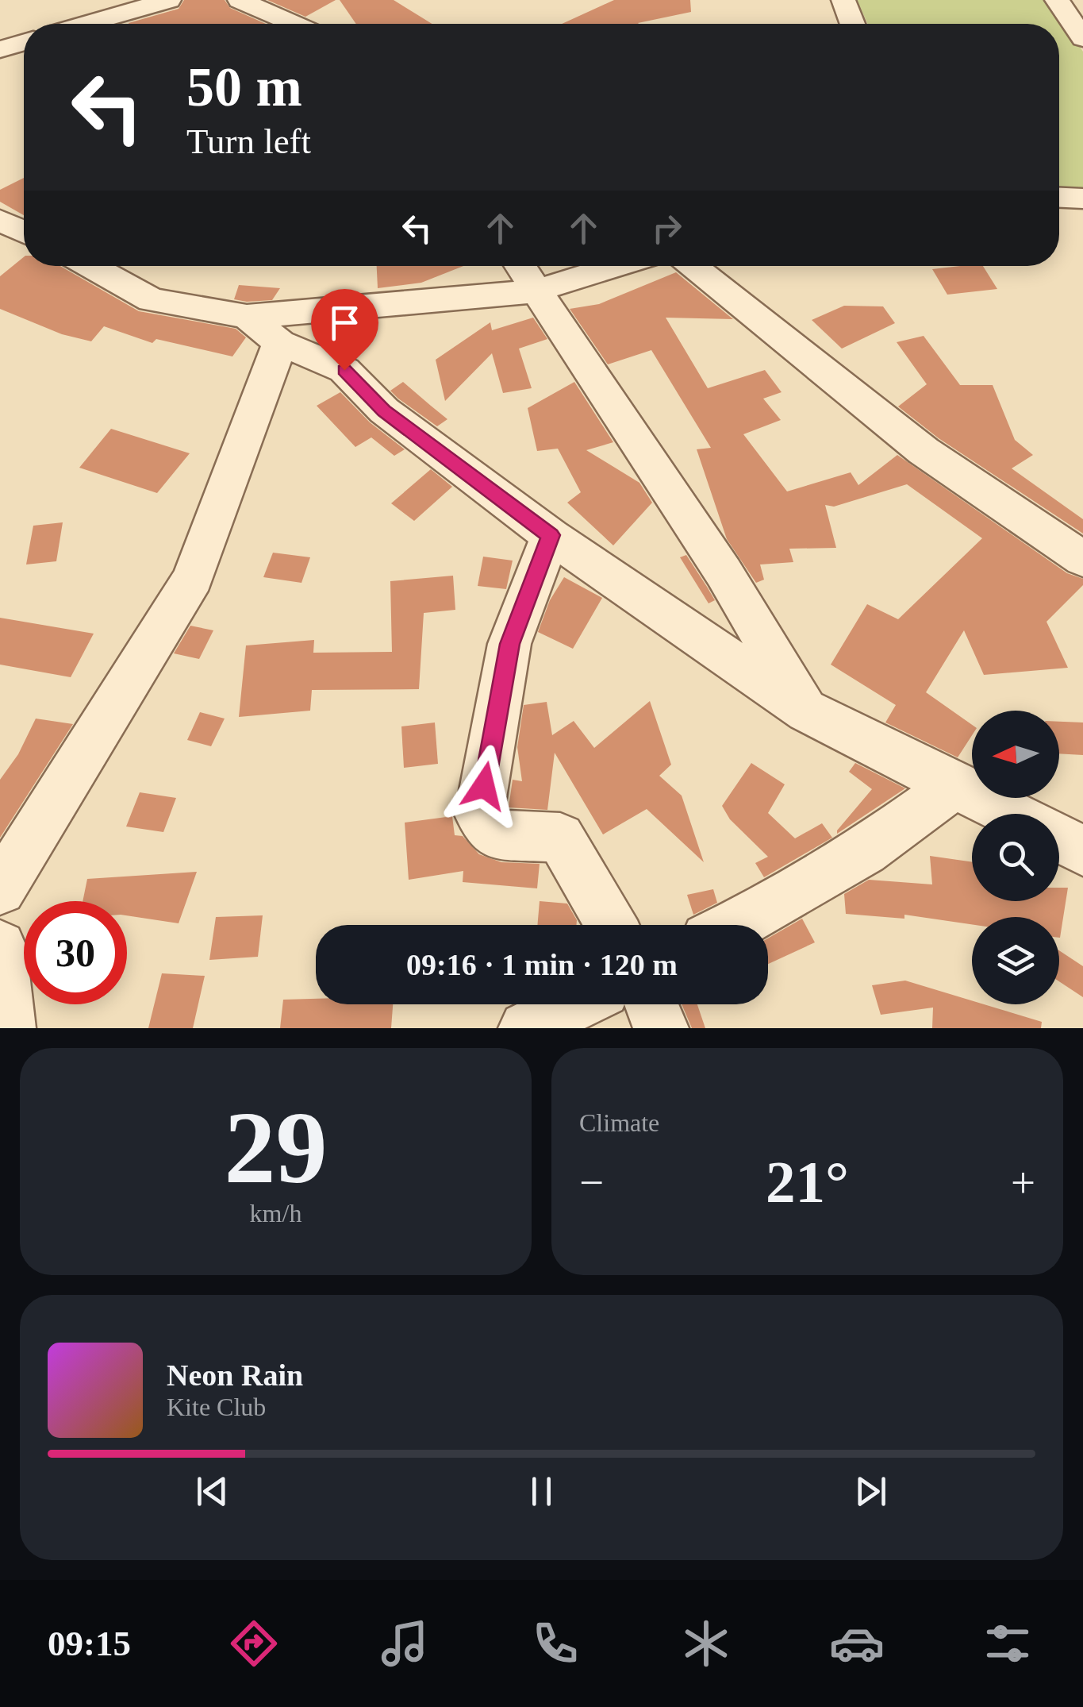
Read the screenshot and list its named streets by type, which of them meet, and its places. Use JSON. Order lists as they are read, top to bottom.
{
  "north": "left",
  "page": {
    "turn": ["50 m", "Turn left"],
    "limit": "30",
    "trip": "09:16 · 1 min · 120 m",
    "tile": [
      ["29", "km/h"],
      "Climate"
    ],
    "heat": ["−", "21°", "+"],
    "song": ["Neon Rain", "Kite Club"],
    "tabs": "09:15"
  }
}
